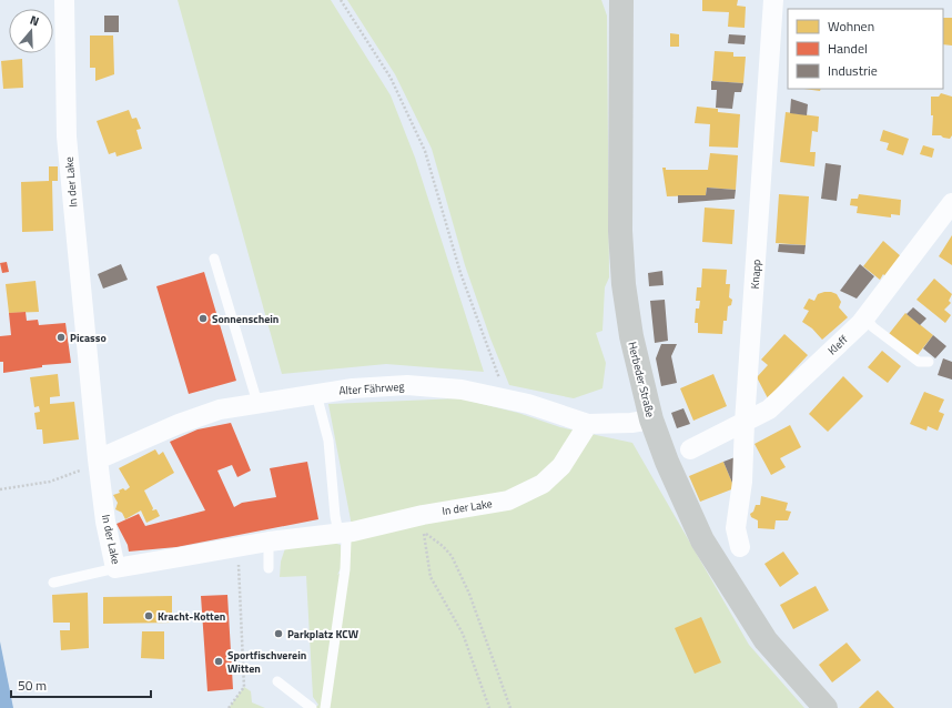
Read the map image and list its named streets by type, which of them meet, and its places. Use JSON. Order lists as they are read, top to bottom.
{
  "streets": {
    "main road": ["Herbeder Straße"],
    "street": [
      "In der Lake",
      "Knapp",
      "Kleff",
      "Alter Fährweg"
    ]
  },
  "crossings": [
    ["In der Lake", "Alter Fährweg"],
    ["Knapp", "Kleff"],
    ["Herbeder Straße", "Alter Fährweg"]
  ],
  "places": [
    "Sonnenschein",
    "Picasso",
    "Kracht-Kotten",
    "Parkplatz KCW",
    "Sportfischverein Witten"
  ],
  "legend": ["Wohnen", "Handel", "Industrie"],
  "scale_bar": "50 m",
  "north": "top"
}
